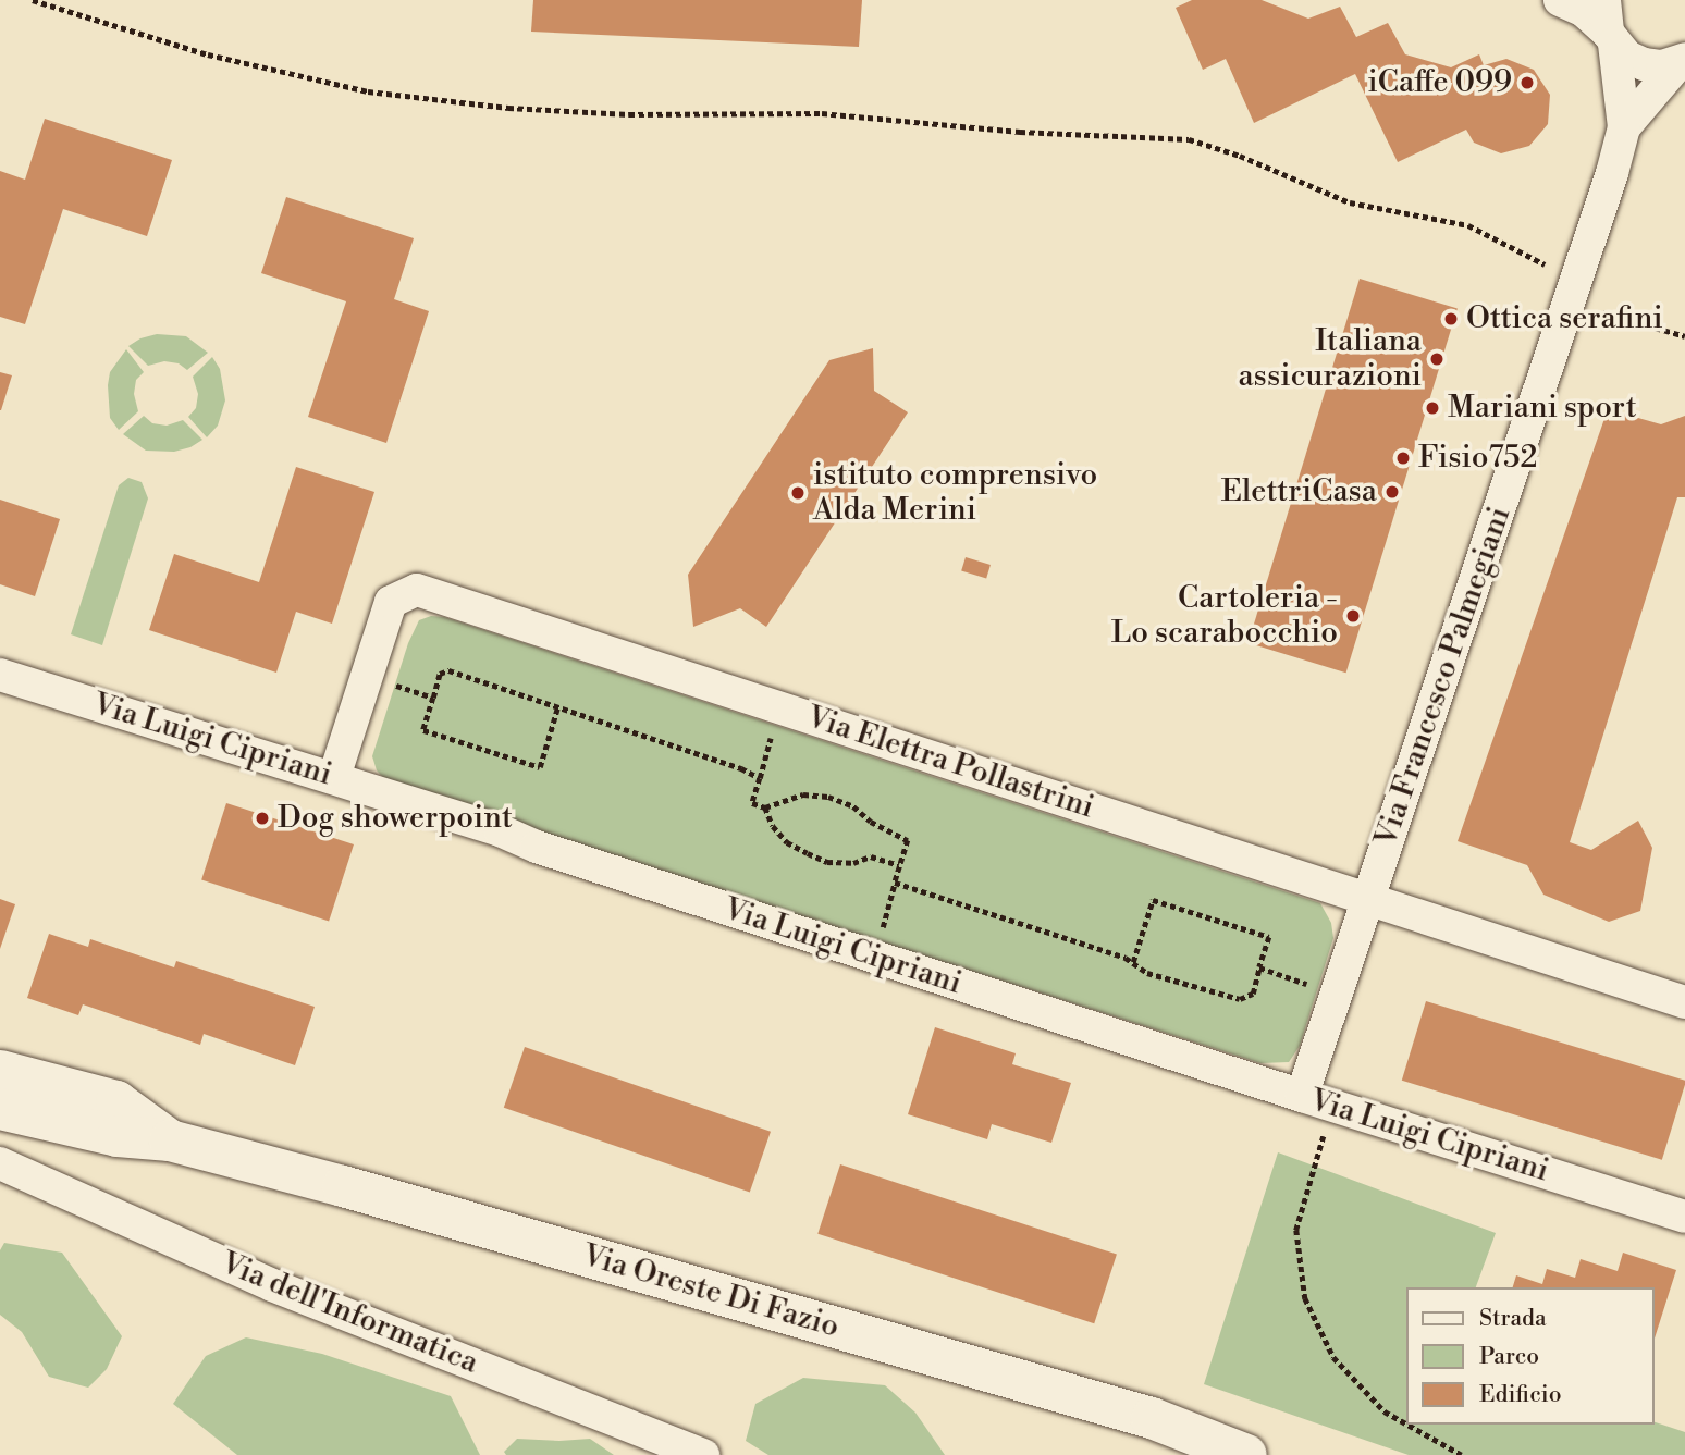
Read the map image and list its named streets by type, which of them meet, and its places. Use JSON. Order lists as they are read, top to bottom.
{
  "streets": {
    "main road": ["Via Oreste Di Fazio"],
    "street": [
      "Via Francesco Palmegiani",
      "Via Luigi Cipriani",
      "Via Elettra Pollastrini",
      "Via dell'Informatica"
    ]
  },
  "crossings": [
    ["Via Francesco Palmegiani", "Via Luigi Cipriani"],
    ["Via Francesco Palmegiani", "Via Elettra Pollastrini"],
    ["Via Luigi Cipriani", "Via Elettra Pollastrini"]
  ],
  "places": [
    "iCaffe 099",
    "Ottica serafini",
    "Italiana assicurazioni",
    "Mariani sport",
    "Fisio752",
    "ElettriCasa",
    "istituto comprensivo Alda Merini",
    "Cartoleria - Lo scarabocchio",
    "Dog showerpoint"
  ],
  "legend": ["Strada", "Parco", "Edificio"]
}
